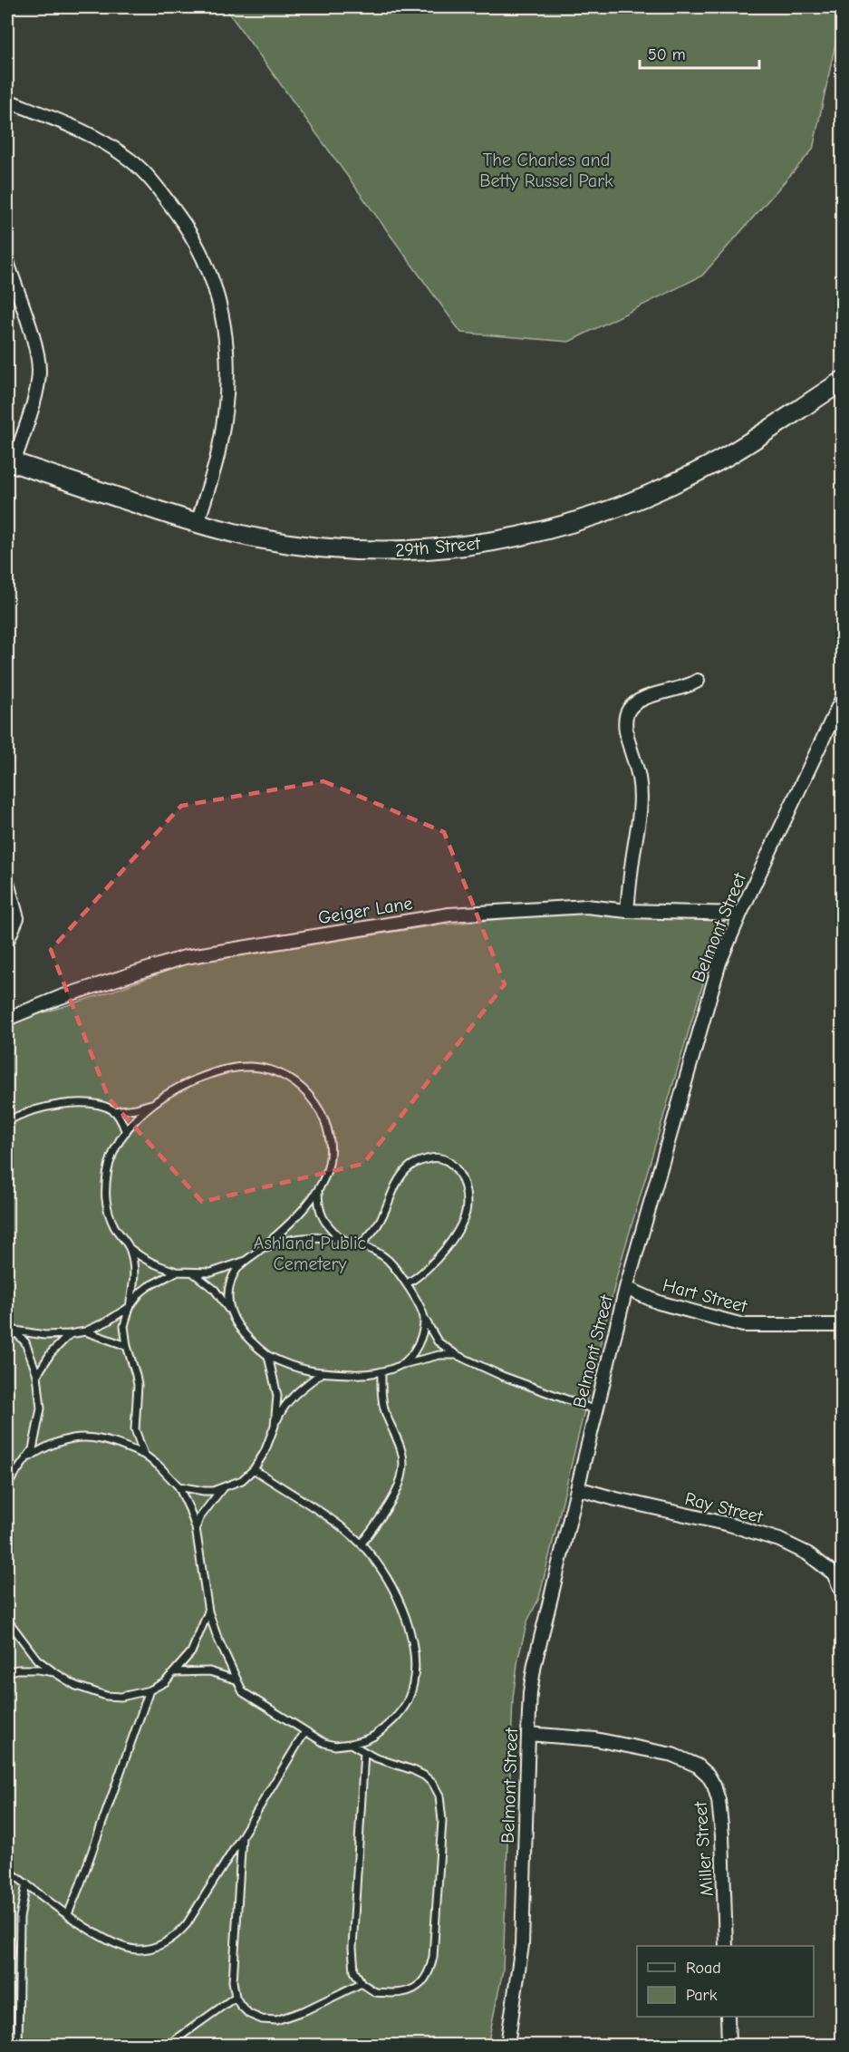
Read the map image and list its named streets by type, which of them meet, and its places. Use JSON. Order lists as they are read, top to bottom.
{
  "streets": {
    "street": [
      "29th Street",
      "Geiger Lane",
      "Belmont Street",
      "Hart Street",
      "Ray Street",
      "Miller Street"
    ]
  },
  "crossings": [
    ["Geiger Lane", "Belmont Street"],
    ["Belmont Street", "Hart Street"],
    ["Belmont Street", "Ray Street"],
    ["Belmont Street", "Miller Street"]
  ],
  "parks": ["The Charles and Betty Russel Park", "Ashland Public Cemetery"],
  "legend": ["Road", "Park"],
  "scale_bar": "50 m"
}
